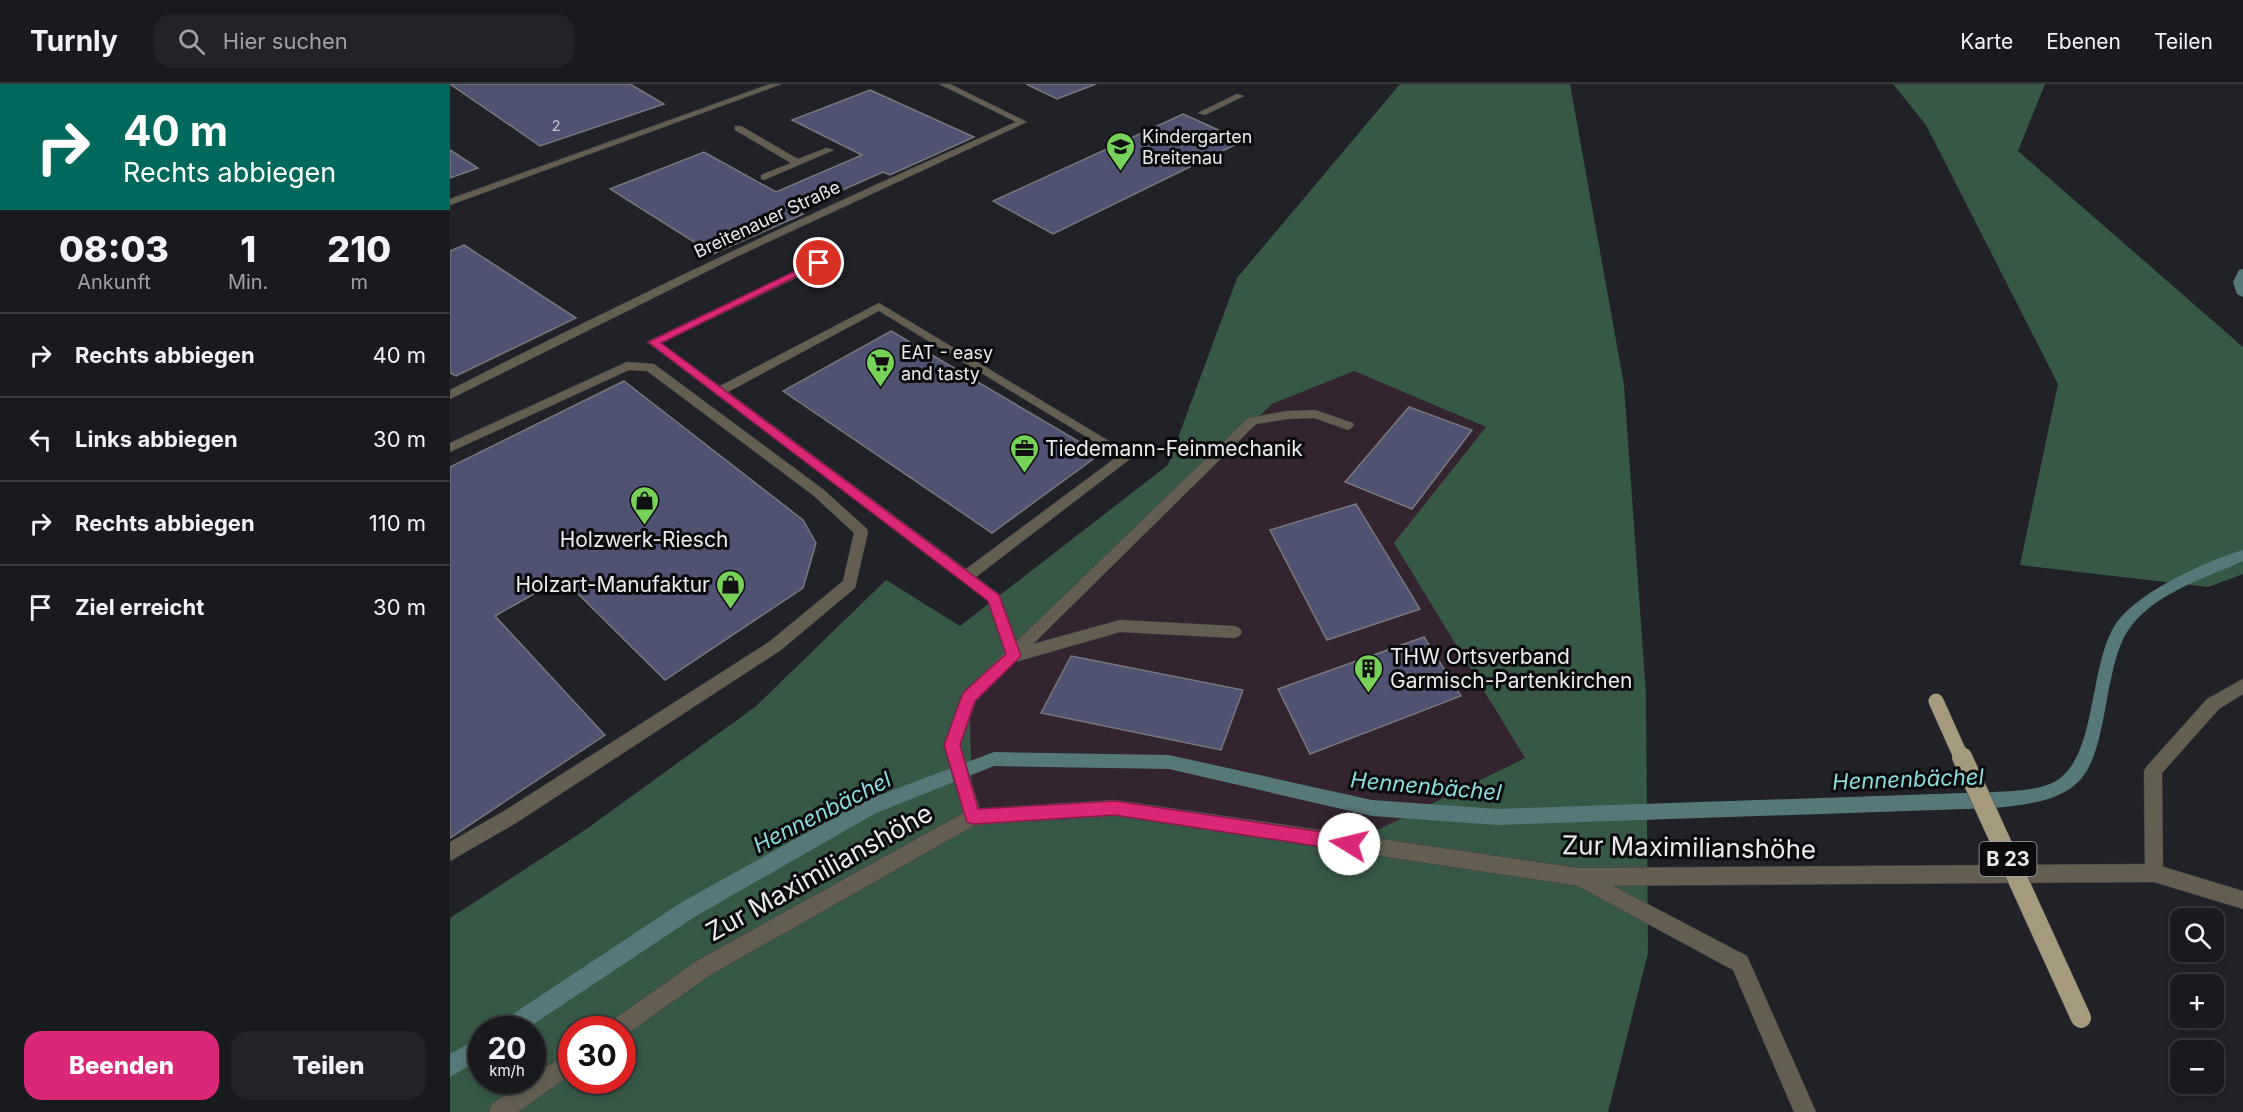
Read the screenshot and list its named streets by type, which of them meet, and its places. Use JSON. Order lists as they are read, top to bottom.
{
  "streets": {
    "main road": ["B 23"],
    "street": ["Breitenauer Straße", "Zur Maximilianshöhe"]
  },
  "water": ["Hennenbächel"],
  "places": {
    "school or university": ["Kindergarten Breitenau"],
    "supermarket": ["EAT - easy and tasty"],
    "office": ["Tiedemann-Feinmechanik"],
    "shop": ["Holzwerk-Riesch", "Holzart-Manufaktur"],
    "building": ["THW Ortsverband Garmisch-Partenkirchen"]
  },
  "house_numbers": ["2"],
  "page": {
    "header": "Turnly",
    "search": "Hier suchen",
    "nav": ["Karte", "Ebenen", "Teilen"],
    "turn": ["40 m", "Rechts abbiegen"],
    "eta": [
      "08:03",
      "Ankunft",
      "1",
      "Min.",
      "210",
      "m"
    ],
    "list": [
      {
        "name": "Rechts abbiegen",
        "value": "40 m"
      },
      {
        "name": "Links abbiegen",
        "value": "30 m"
      },
      {
        "name": "Rechts abbiegen",
        "value": "110 m"
      },
      {
        "name": "Ziel erreicht",
        "value": "30 m"
      }
    ],
    "map_buttons": ["+", "−"],
    "speed": "20 km/h",
    "limit": "30",
    "buttons": ["Beenden", "Teilen"]
  }
}
